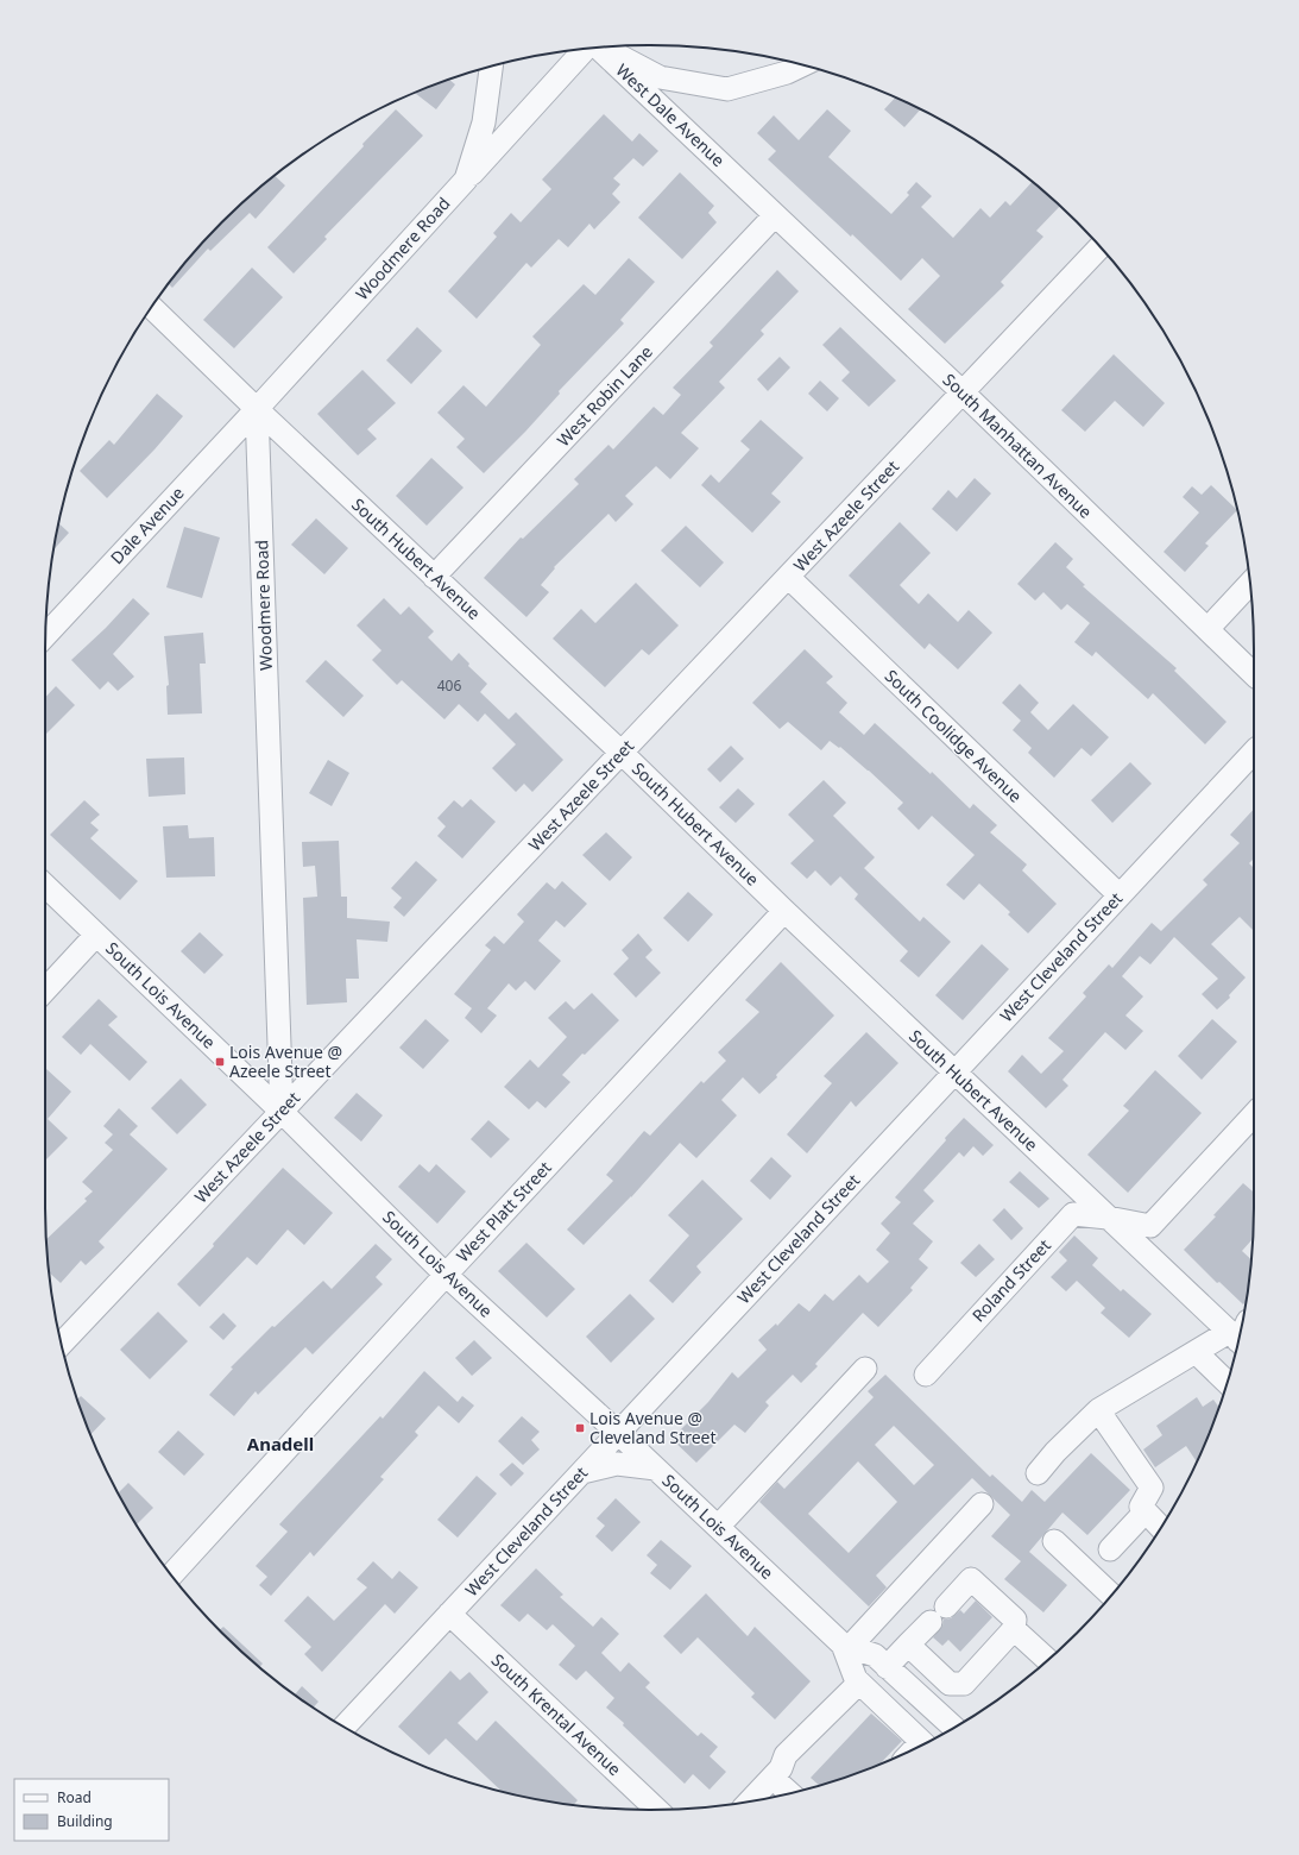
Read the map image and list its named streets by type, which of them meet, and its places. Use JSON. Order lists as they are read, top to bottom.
{
  "streets": {
    "street": [
      "West Dale Avenue",
      "Woodmere Road",
      "West Robin Lane",
      "South Manhattan Avenue",
      "West Azeele Street",
      "Dale Avenue",
      "South Hubert Avenue",
      "South Coolidge Avenue",
      "West Cleveland Street",
      "South Lois Avenue",
      "West Platt Street",
      "Roland Street",
      "South Krental Avenue"
    ]
  },
  "crossings": [
    ["West Dale Avenue", "West Robin Lane"],
    ["West Dale Avenue", "South Manhattan Avenue"],
    ["Woodmere Road", "West Azeele Street"],
    ["Woodmere Road", "Dale Avenue"],
    ["Woodmere Road", "South Hubert Avenue"],
    ["Woodmere Road", "South Lois Avenue"],
    ["West Robin Lane", "South Manhattan Avenue"],
    ["West Robin Lane", "South Hubert Avenue"],
    ["South Manhattan Avenue", "West Azeele Street"],
    ["West Azeele Street", "South Hubert Avenue"],
    ["West Azeele Street", "South Coolidge Avenue"],
    ["West Azeele Street", "South Lois Avenue"],
    ["Dale Avenue", "South Hubert Avenue"],
    ["South Hubert Avenue", "West Cleveland Street"],
    ["South Hubert Avenue", "West Platt Street"],
    ["South Hubert Avenue", "Roland Street"],
    ["South Coolidge Avenue", "West Cleveland Street"],
    ["West Cleveland Street", "South Lois Avenue"],
    ["West Cleveland Street", "South Krental Avenue"],
    ["South Lois Avenue", "West Platt Street"]
  ],
  "districts": ["Anadell"],
  "places": {
    "transit": ["Lois Avenue @ Azeele Street", "Lois Avenue @ Cleveland Street"]
  },
  "house_numbers": ["406"],
  "legend": ["Road", "Building"]
}
